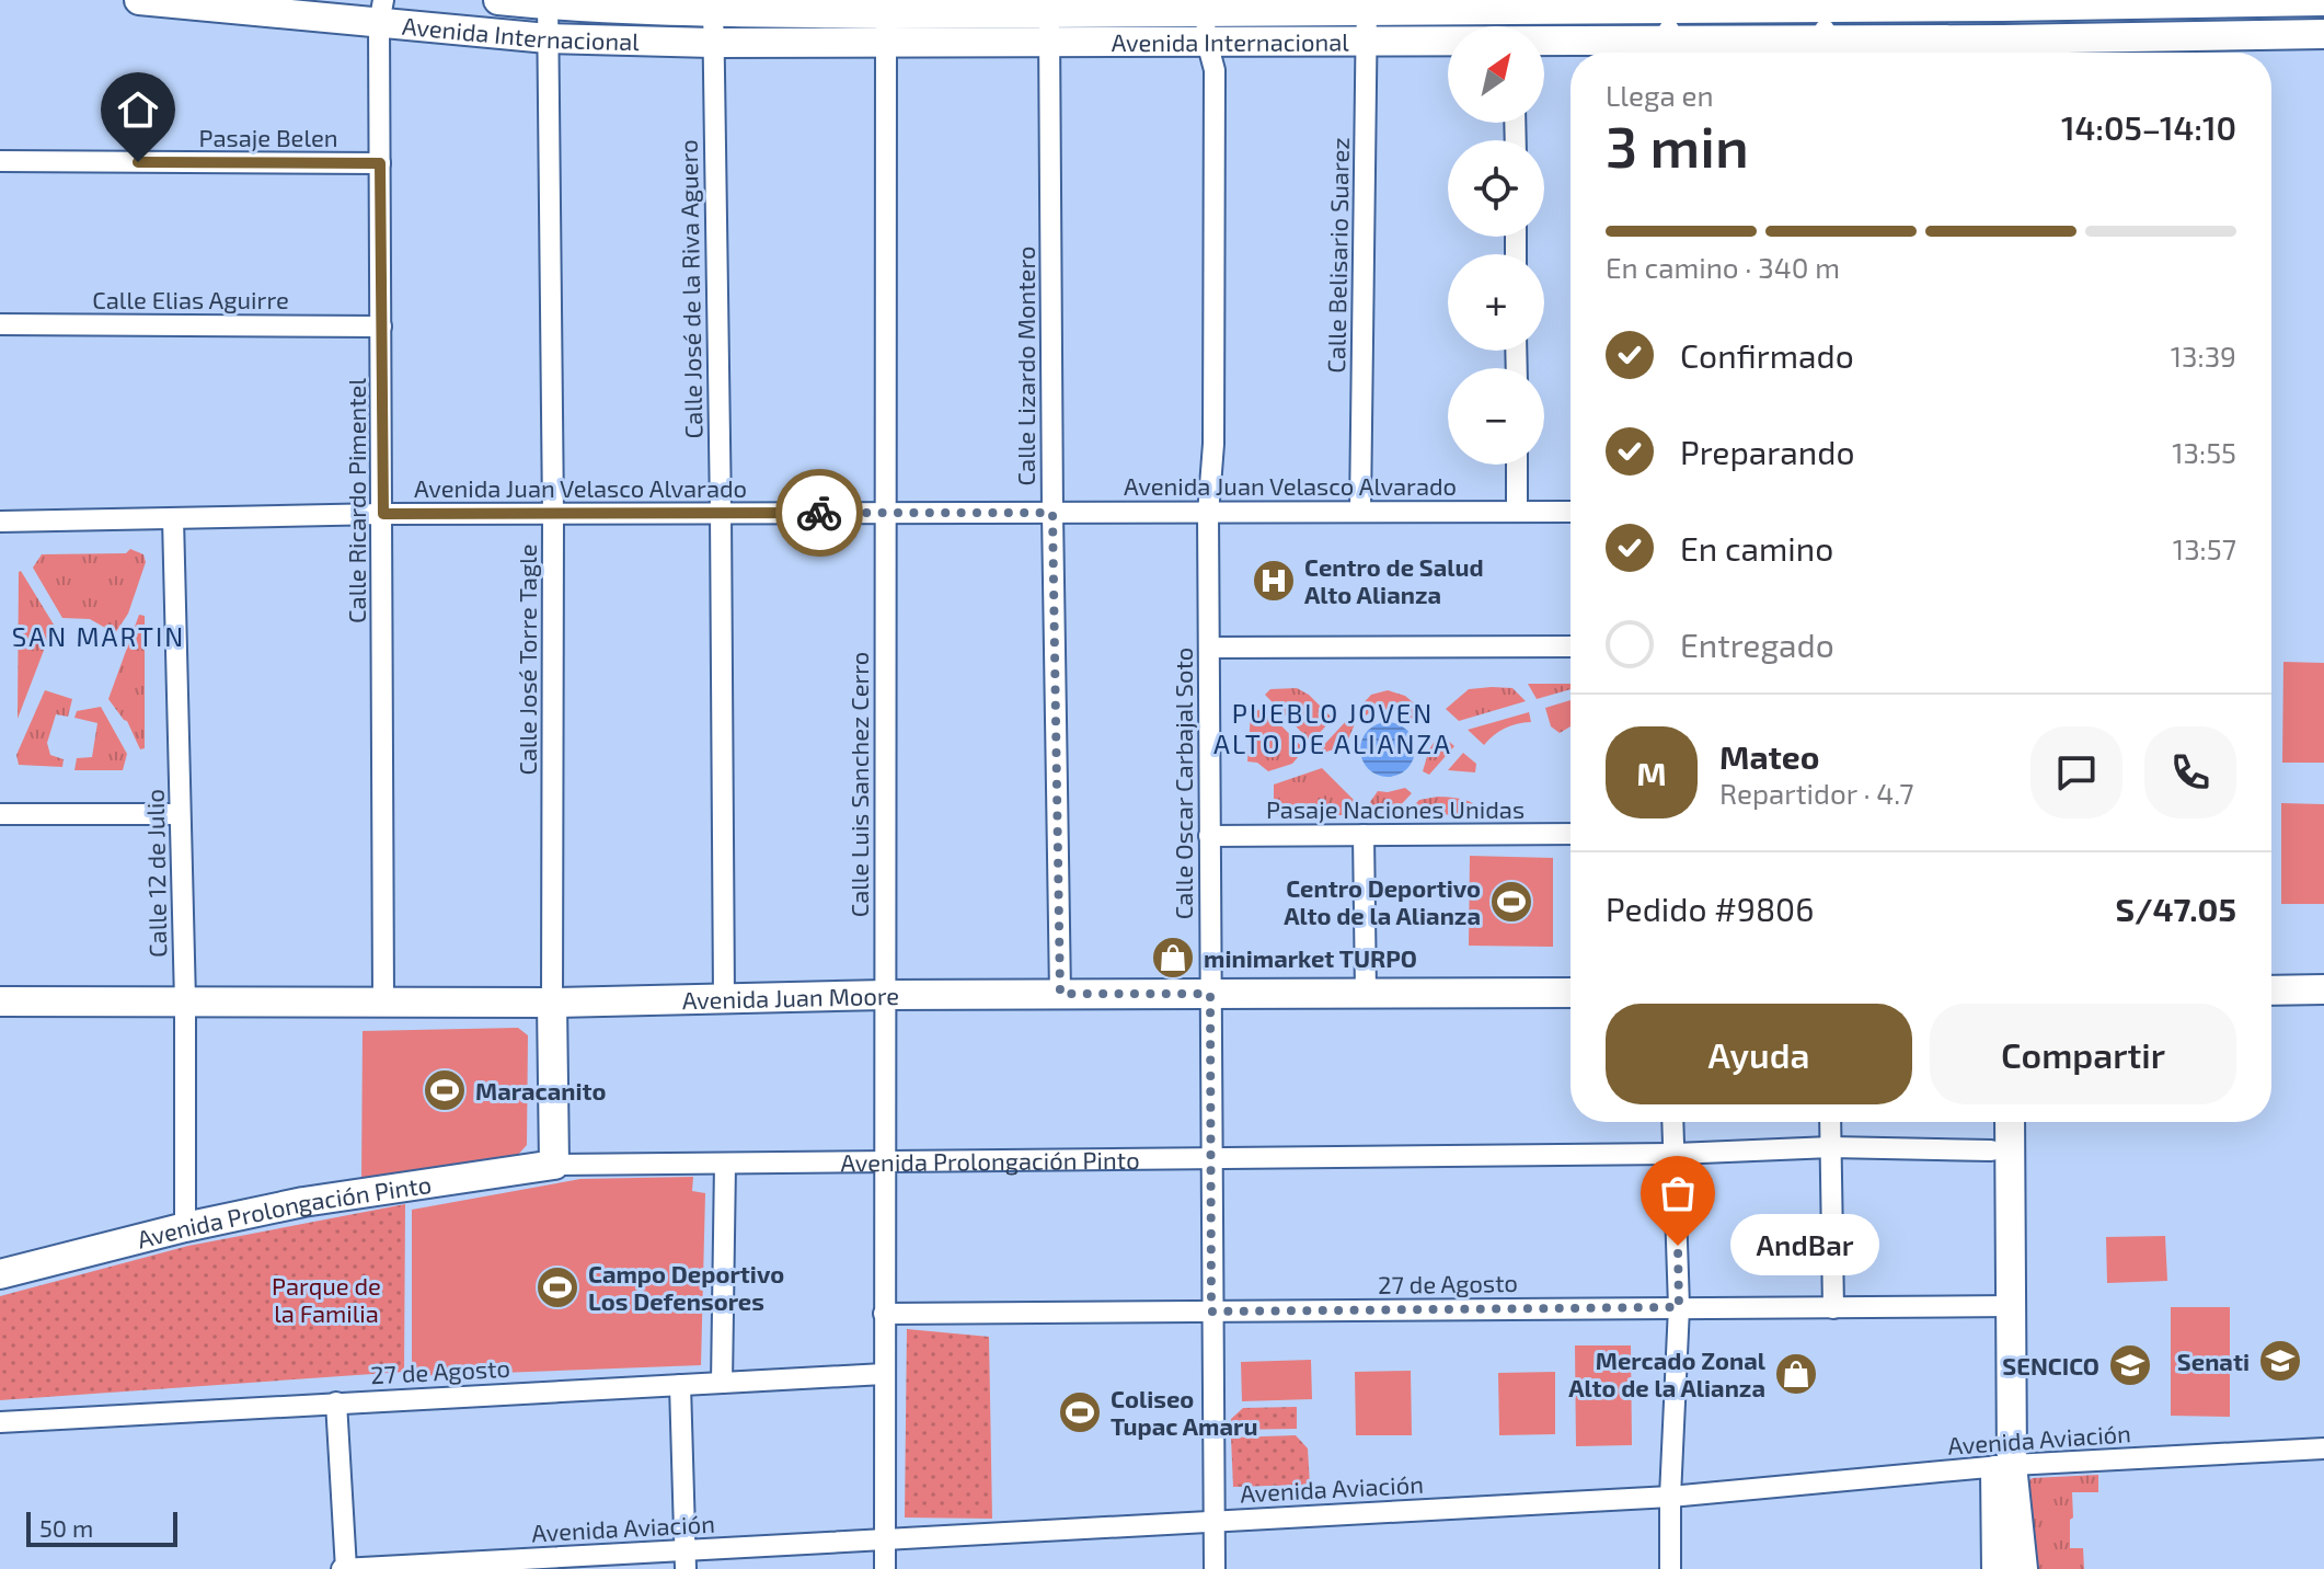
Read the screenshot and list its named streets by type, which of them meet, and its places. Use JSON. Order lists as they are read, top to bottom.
{
  "streets": {
    "main road": ["Avenida Internacional", "Avenida Juan Moore", "Avenida Prolongación Pinto"],
    "street": [
      "Pasaje Belen",
      "Calle Belisario Suarez",
      "Calle José de la Riva Aguero",
      "Calle Elias Aguirre",
      "Calle Lizardo Montero",
      "Avenida Juan Velasco Alvarado",
      "Calle Ricardo Pimentel",
      "Calle José Torre Tagle",
      "Calle Oscar Carbajal Soto",
      "Calle Luis Sanchez Cerro",
      "Pasaje Naciones Unidas",
      "Calle 12 de Julio",
      "27 de Agosto",
      "Avenida Aviación"
    ]
  },
  "crossings": [
    ["Avenida Internacional", "Calle Belisario Suarez"],
    ["Avenida Internacional", "Calle José de la Riva Aguero"],
    ["Avenida Internacional", "Calle Lizardo Montero"],
    ["Avenida Internacional", "Calle Ricardo Pimentel"],
    ["Avenida Internacional", "Calle José Torre Tagle"],
    ["Avenida Internacional", "Calle Oscar Carbajal Soto"],
    ["Avenida Internacional", "Calle Luis Sanchez Cerro"],
    ["Pasaje Belen", "Calle Ricardo Pimentel"],
    ["Calle Belisario Suarez", "Avenida Juan Velasco Alvarado"],
    ["Calle José de la Riva Aguero", "Avenida Juan Velasco Alvarado"],
    ["Calle José de la Riva Aguero", "Avenida Juan Moore"],
    ["Calle Elias Aguirre", "Calle Ricardo Pimentel"],
    ["Calle Lizardo Montero", "Avenida Juan Velasco Alvarado"],
    ["Calle Lizardo Montero", "Avenida Juan Moore"],
    ["Avenida Juan Velasco Alvarado", "Calle Ricardo Pimentel"],
    ["Avenida Juan Velasco Alvarado", "Calle José Torre Tagle"],
    ["Avenida Juan Velasco Alvarado", "Calle Oscar Carbajal Soto"],
    ["Avenida Juan Velasco Alvarado", "Calle Luis Sanchez Cerro"],
    ["Avenida Juan Velasco Alvarado", "Calle 12 de Julio"],
    ["Calle Ricardo Pimentel", "Avenida Juan Moore"],
    ["Calle José Torre Tagle", "Avenida Juan Moore"],
    ["Calle Oscar Carbajal Soto", "Pasaje Naciones Unidas"],
    ["Calle Oscar Carbajal Soto", "Avenida Juan Moore"],
    ["Calle Oscar Carbajal Soto", "Avenida Prolongación Pinto"],
    ["Calle Oscar Carbajal Soto", "27 de Agosto"],
    ["Calle Oscar Carbajal Soto", "Avenida Aviación"],
    ["Calle Luis Sanchez Cerro", "Avenida Juan Moore"],
    ["Calle Luis Sanchez Cerro", "Avenida Prolongación Pinto"],
    ["Calle Luis Sanchez Cerro", "27 de Agosto"],
    ["Calle Luis Sanchez Cerro", "Avenida Aviación"],
    ["Calle 12 de Julio", "Avenida Juan Moore"],
    ["Calle 12 de Julio", "Avenida Prolongación Pinto"]
  ],
  "districts": ["SAN MARTIN", "PUEBLO JOVEN ALTO DE ALIANZA"],
  "parks": ["Parque de la Familia"],
  "places": {
    "hospital": ["Centro de Salud Alto Alianza"],
    "sports": [
      "Centro Deportivo Alto de la Alianza",
      "Maracanito",
      "Campo Deportivo Los Defensores",
      "Coliseo Tupac Amaru"
    ],
    "shop": ["minimarket TURPO", "Mercado Zonal Alto de la Alianza"],
    "other": ["AndBar"],
    "school or university": ["Senati", "SENCICO"]
  },
  "scale_bar": "50 m",
  "north": "top right",
  "page": {
    "map_buttons": ["+", "−"],
    "heading": ["3 min", "Llega en", "14:05–14:10"],
    "panel": [
      "Mateo",
      "Repartidor · 4.7",
      "Pedido #9806",
      "S/47.05"
    ],
    "bar": "En camino · 340 m",
    "list": [
      ["Confirmado", "13:39"],
      ["Preparando", "13:55"],
      ["En camino", "13:57"],
      "Entregado"
    ],
    "round": "M",
    "buttons": ["Ayuda", "Compartir"],
    "bubble": "AndBar",
    "scale": "50 m"
  }
}
